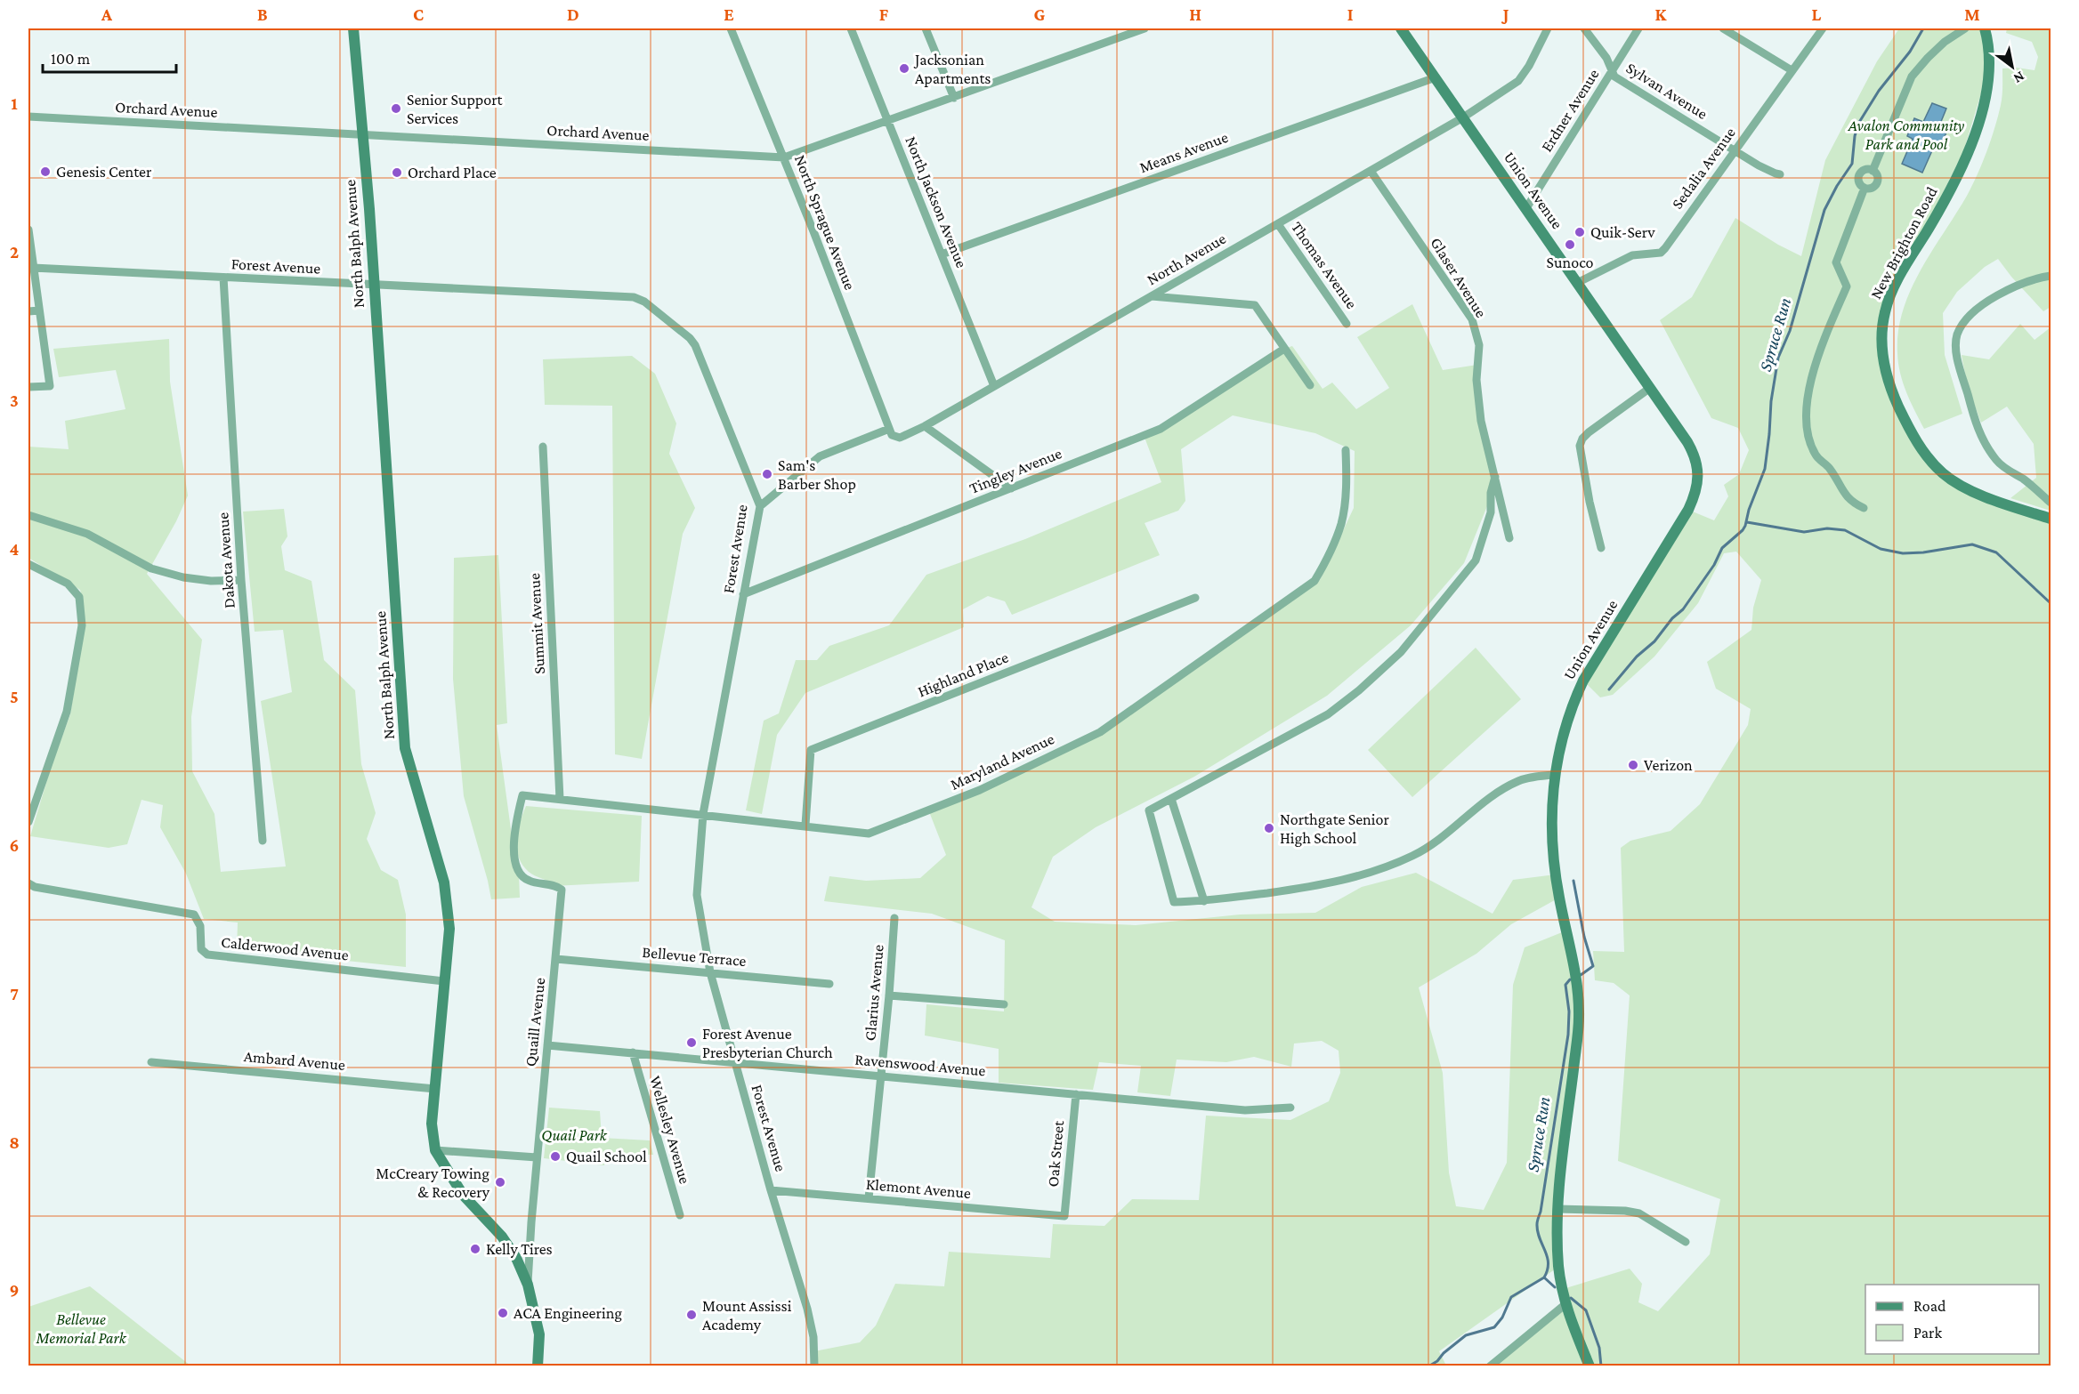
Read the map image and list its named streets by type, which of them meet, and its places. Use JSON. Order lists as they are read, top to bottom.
{
  "streets": {
    "street": [
      "Sylvan Avenue",
      "Orchard Avenue",
      "Erdner Avenue",
      "Means Avenue",
      "Sedalia Avenue",
      "Union Avenue",
      "North Jackson Avenue",
      "North Sprague Avenue",
      "New Brighton Road",
      "North Balph Avenue",
      "North Avenue",
      "Thomas Avenue",
      "Forest Avenue",
      "Glaser Avenue",
      "Tingley Avenue",
      "Dakota Avenue",
      "Summit Avenue",
      "Highland Place",
      "Maryland Avenue",
      "Calderwood Avenue",
      "Bellevue Terrace",
      "Glarius Avenue",
      "Quaill Avenue",
      "Ambard Avenue",
      "Ravenswood Avenue",
      "Wellesley Avenue",
      "Oak Street",
      "Klemont Avenue"
    ]
  },
  "crossings": [
    ["Sylvan Avenue", "Erdner Avenue"],
    ["Sylvan Avenue", "Sedalia Avenue"],
    ["Orchard Avenue", "North Jackson Avenue"],
    ["Orchard Avenue", "North Sprague Avenue"],
    ["Orchard Avenue", "North Balph Avenue"],
    ["Erdner Avenue", "Union Avenue"],
    ["Means Avenue", "Union Avenue"],
    ["Means Avenue", "North Jackson Avenue"],
    ["Sedalia Avenue", "Union Avenue"],
    ["Union Avenue", "North Avenue"],
    ["North Jackson Avenue", "North Avenue"],
    ["North Sprague Avenue", "North Avenue"],
    ["North Balph Avenue", "Forest Avenue"],
    ["North Balph Avenue", "Calderwood Avenue"],
    ["North Balph Avenue", "Quaill Avenue"],
    ["North Balph Avenue", "Ambard Avenue"],
    ["North Avenue", "Thomas Avenue"],
    ["North Avenue", "Glaser Avenue"],
    ["Forest Avenue", "Tingley Avenue"],
    ["Forest Avenue", "Dakota Avenue"],
    ["Forest Avenue", "Maryland Avenue"],
    ["Forest Avenue", "Bellevue Terrace"],
    ["Forest Avenue", "Ravenswood Avenue"],
    ["Forest Avenue", "Klemont Avenue"],
    ["Summit Avenue", "Maryland Avenue"],
    ["Highland Place", "Maryland Avenue"],
    ["Maryland Avenue", "Quaill Avenue"],
    ["Bellevue Terrace", "Quaill Avenue"],
    ["Glarius Avenue", "Ravenswood Avenue"],
    ["Glarius Avenue", "Klemont Avenue"],
    ["Quaill Avenue", "Ravenswood Avenue"],
    ["Ravenswood Avenue", "Wellesley Avenue"],
    ["Ravenswood Avenue", "Oak Street"],
    ["Oak Street", "Klemont Avenue"]
  ],
  "water": ["Spruce Run"],
  "parks": ["Avalon Community Park and Pool", "Quail Park", "Bellevue Memorial Park"],
  "places": [
    "Jacksonian Apartments",
    "Senior Support Services",
    "Genesis Center",
    "Orchard Place",
    "Quik-Serv",
    "Sunoco",
    "Sam's Barber Shop",
    "Verizon",
    "Northgate Senior High School",
    "Forest Avenue Presbyterian Church",
    "Quail School",
    "McCreary Towing & Recovery",
    "Kelly Tires",
    "ACA Engineering",
    "Mount Assissi Academy"
  ],
  "legend": ["Road", "Park"],
  "scale_bar": "100 m",
  "north": "bottom right",
  "grid": {
    "columns": [
      "A",
      "B",
      "C",
      "D",
      "E",
      "F",
      "G",
      "H",
      "I",
      "J",
      "K",
      "L",
      "M"
    ],
    "rows": [
      "1",
      "2",
      "3",
      "4",
      "5",
      "6",
      "7",
      "8",
      "9"
    ]
  }
}
